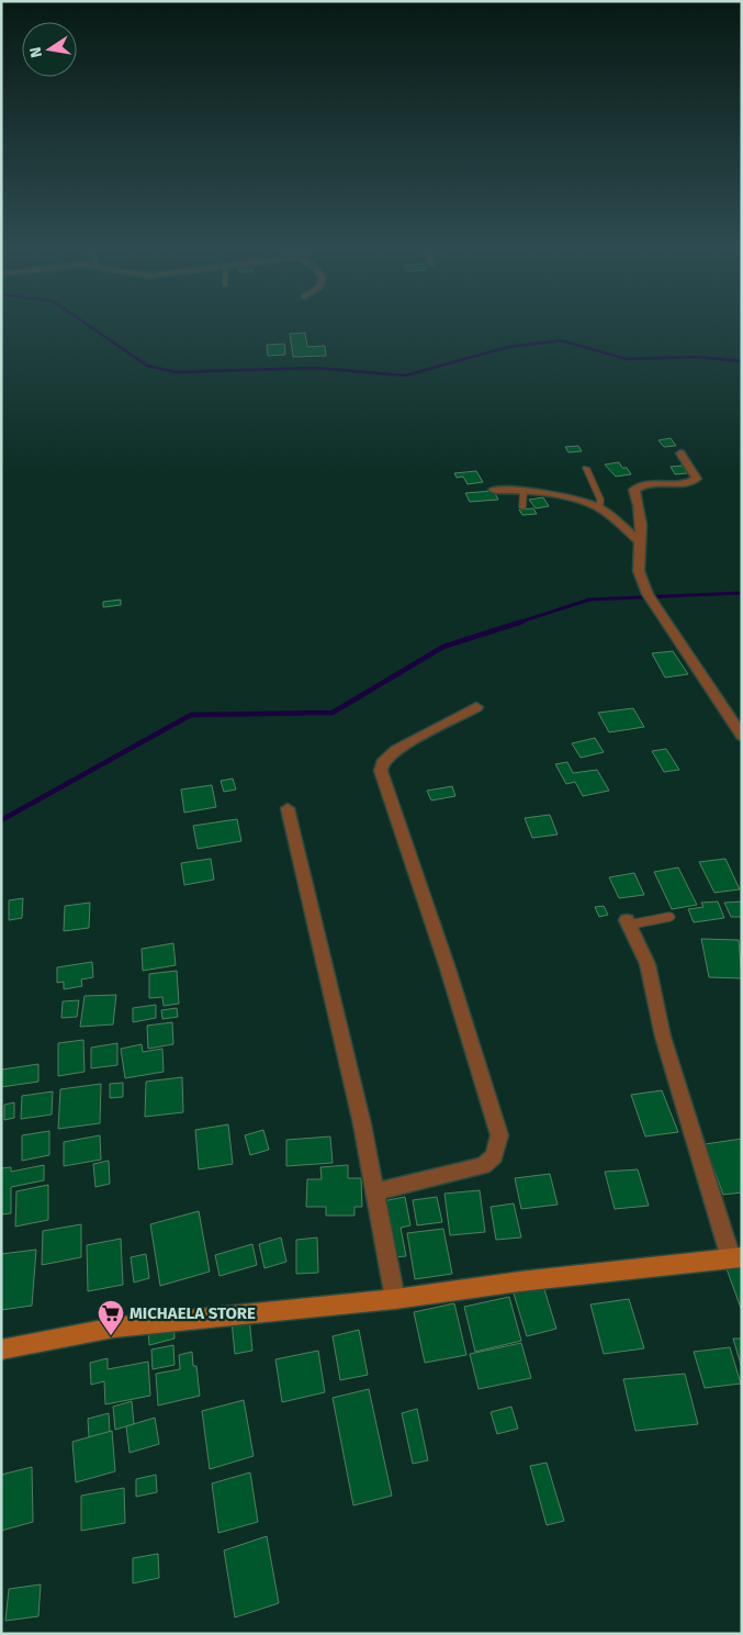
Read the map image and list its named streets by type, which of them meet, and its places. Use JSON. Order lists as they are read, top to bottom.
{
  "places": {
    "supermarket": ["MICHAELA STORE"]
  },
  "north": "left"
}
